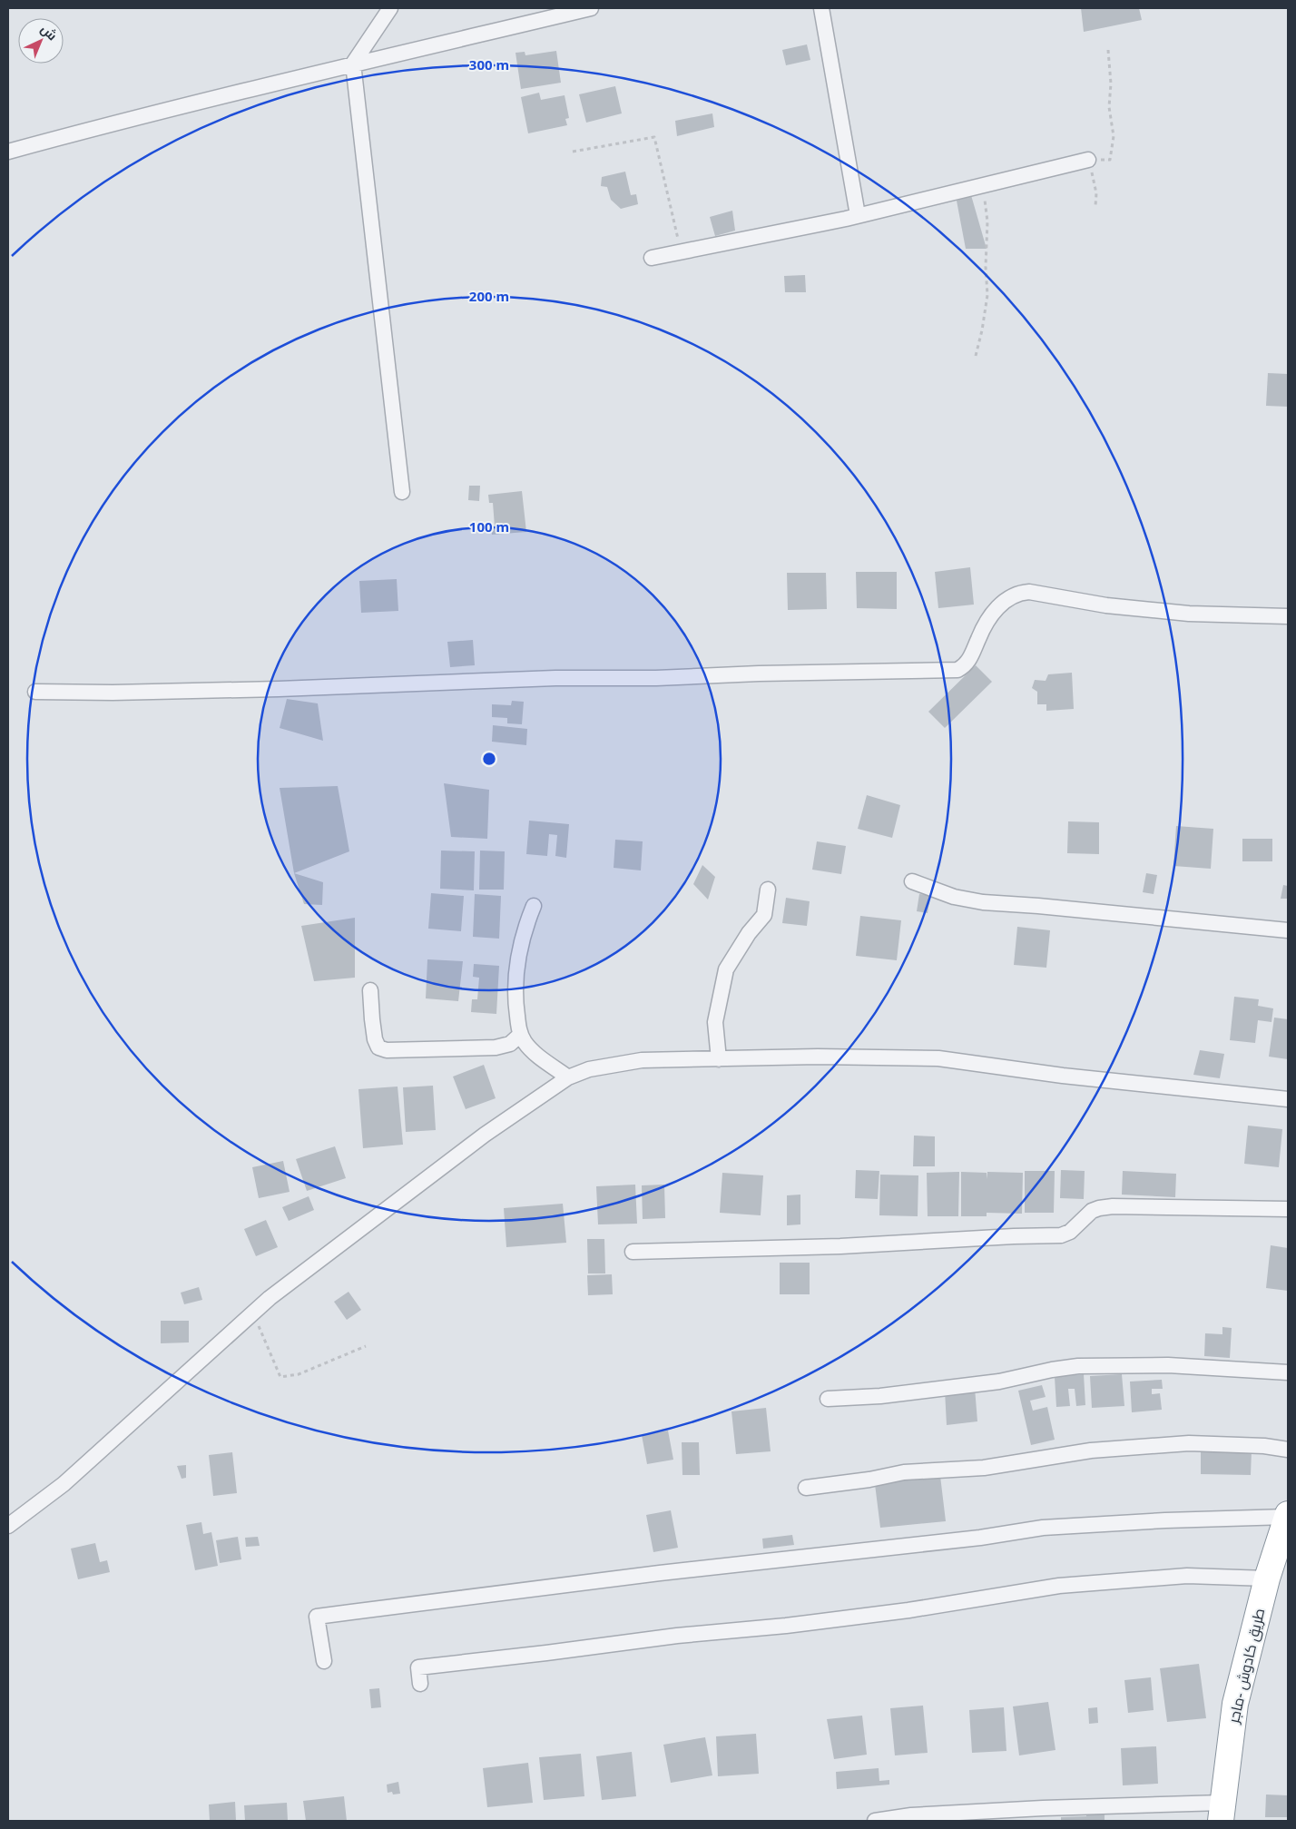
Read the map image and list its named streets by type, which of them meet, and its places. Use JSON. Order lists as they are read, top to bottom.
{
  "streets": {
    "highway": ["طريق كادوش -ماجر"]
  },
  "north": "top right",
  "rings": ["300 m", "200 m", "100 m"]
}
